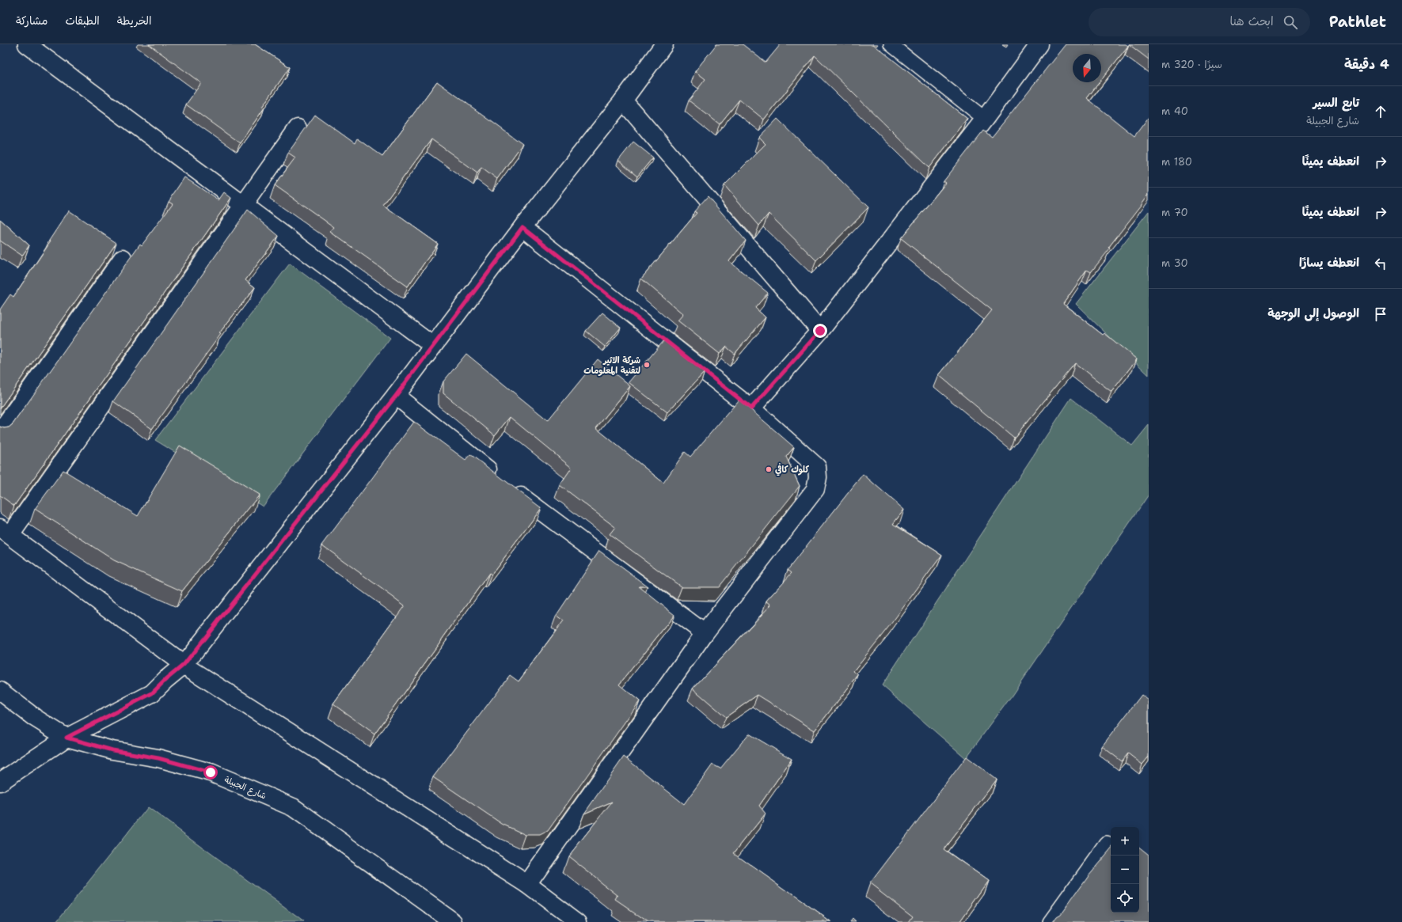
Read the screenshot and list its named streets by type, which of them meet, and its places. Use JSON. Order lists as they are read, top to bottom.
{
  "streets": {
    "street": ["شارع الجبيلة"]
  },
  "places": ["شركة الاثير لتقنية المعلومات", "كلوك كافي"],
  "north": "bottom",
  "page": {
    "header": "Pathlet",
    "search": "ابحث هنا",
    "nav": ["الخريطة", "الطبقات", "مشاركة"],
    "heading": ["4 دقيقة", "سيرًا · 320 m"],
    "list": [
      ["تابع السير", "شارع الجبيلة", "40 m"],
      ["انعطف يمينًا", "180 m"],
      ["انعطف يمينًا", "70 m"],
      ["انعطف يسارًا", "30 m"],
      "الوصول إلى الوجهة"
    ],
    "map_buttons": ["+", "−"]
  }
}
